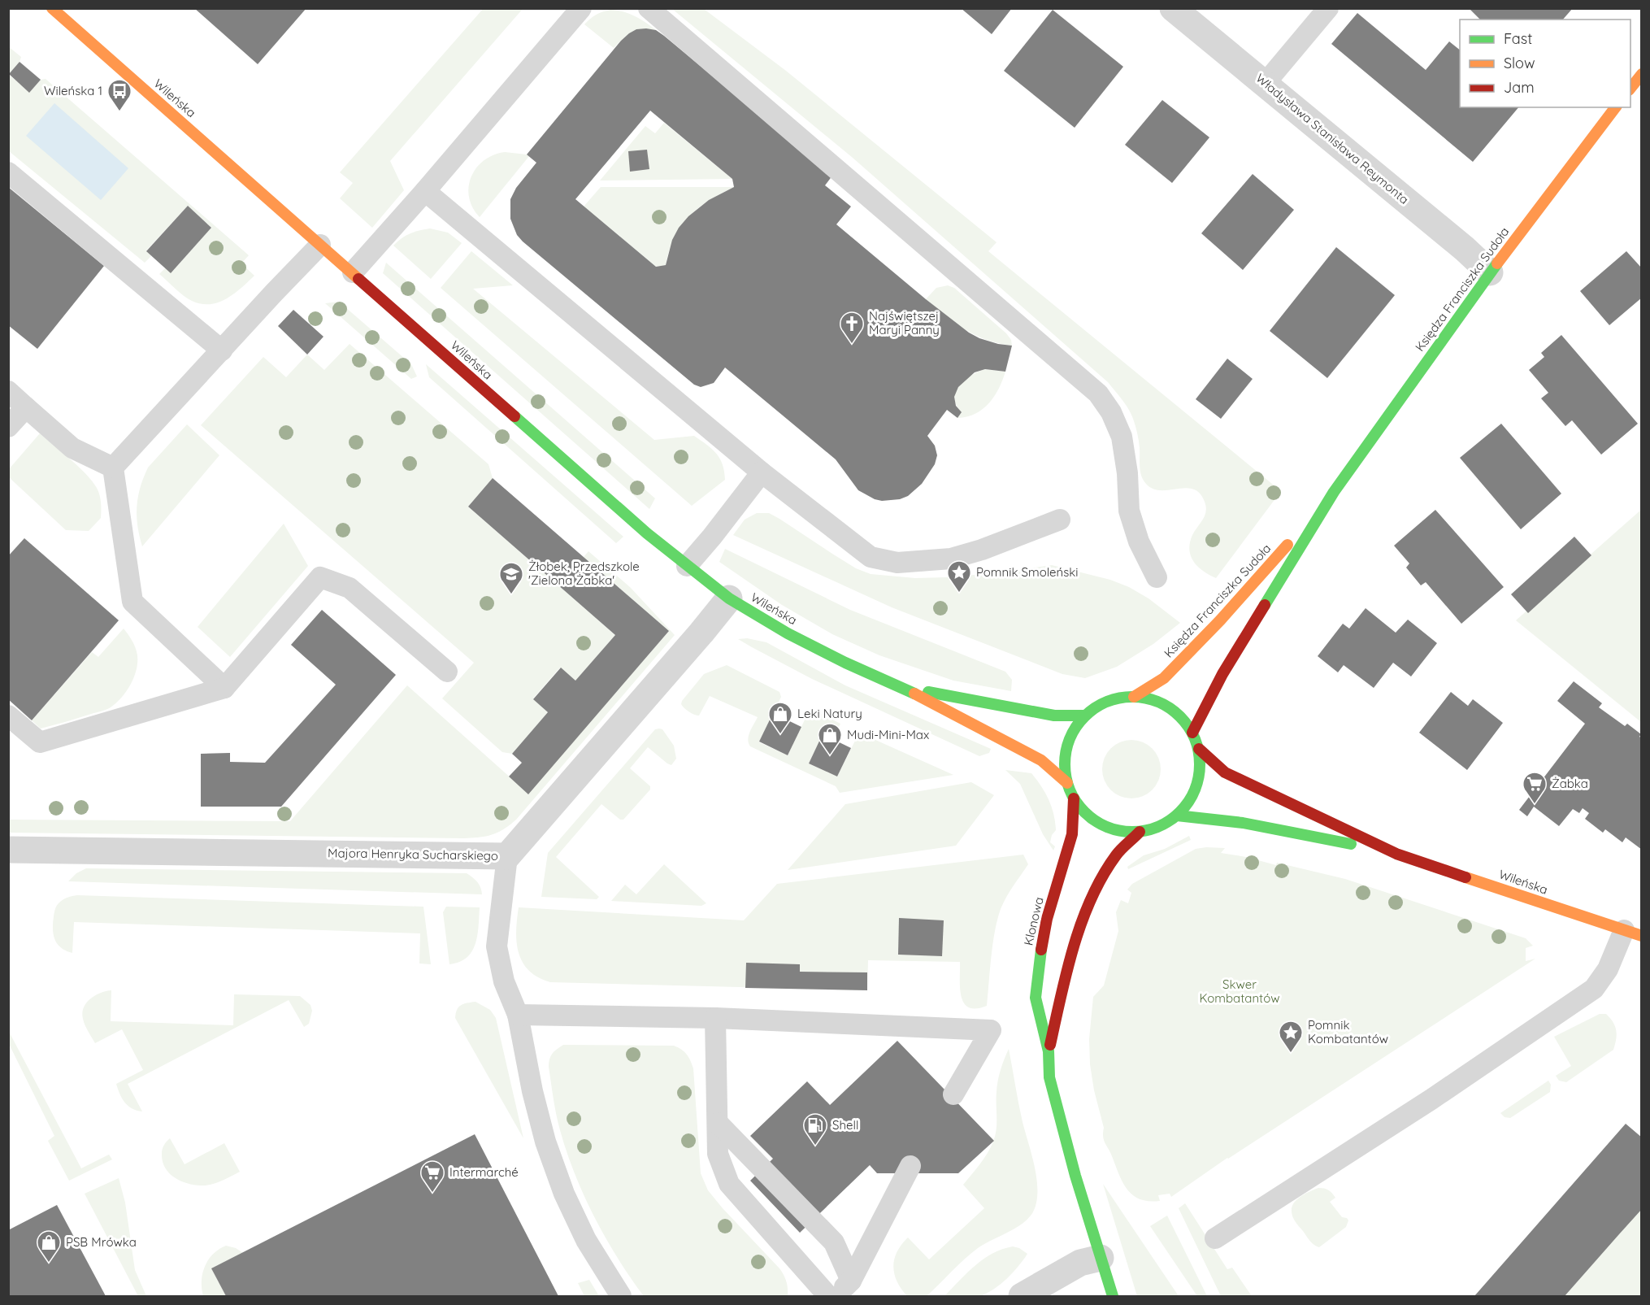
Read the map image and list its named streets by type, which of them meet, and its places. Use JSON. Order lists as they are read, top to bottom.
{
  "streets": {
    "street": [
      "Wileńska",
      "Władysława Stanisława Reymonta",
      "Księdza Franciszka Sudoła",
      "Majora Henryka Sucharskiego",
      "Klonowa"
    ]
  },
  "crossings": [
    ["Wileńska", "Księdza Franciszka Sudoła"],
    ["Wileńska", "Majora Henryka Sucharskiego"],
    ["Wileńska", "Klonowa"],
    ["Władysława Stanisława Reymonta", "Księdza Franciszka Sudoła"],
    ["Księdza Franciszka Sudoła", "Klonowa"]
  ],
  "parks": ["Skwer Kombatantów"],
  "places": {
    "bus stop": ["Wileńska 1"],
    "church": ["Najświętszej Maryi Panny"],
    "place": ["Pomnik Smoleński", "Pomnik Kombatantów"],
    "school or university": ["Żłobek, Przedszkole 'Zielona Żabka'"],
    "shop": ["Leki Natury", "Mudi-Mini-Max", "PSB Mrówka"],
    "supermarket": ["Żabka", "Intermarché"],
    "fuel station": ["Shell"]
  },
  "legend": ["Fast", "Slow", "Jam"]
}
